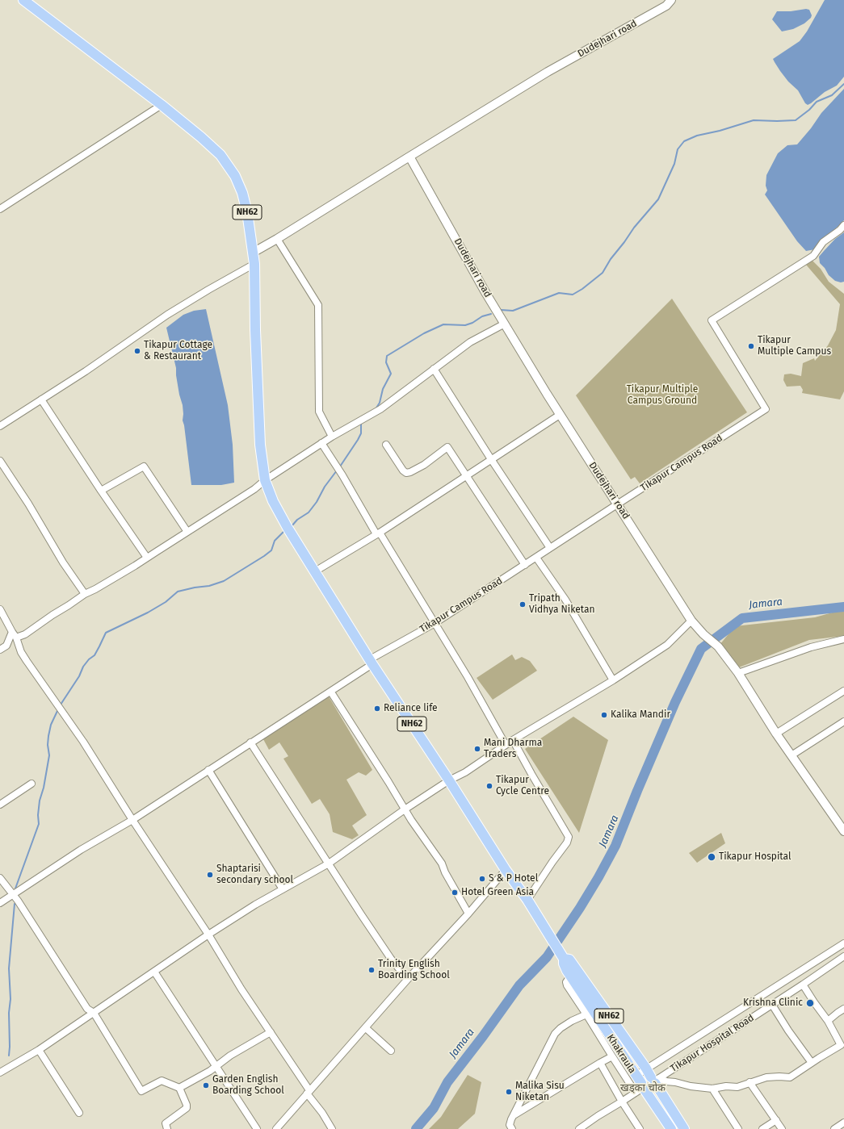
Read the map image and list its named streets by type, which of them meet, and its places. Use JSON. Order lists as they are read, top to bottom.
{
  "streets": {
    "main road": ["NH62", "Khakraula"],
    "street": ["Dudejhari road", "Tikapur Campus Road", "Tikapur Hospital Road"]
  },
  "crossings": [
    ["Dudejhari road", "Tikapur Campus Road"],
    ["NH62", "Tikapur Campus Road"],
    ["NH62", "Tikapur Hospital Road"],
    ["NH62", "Khakraula"],
    ["Tikapur Hospital Road", "Khakraula"]
  ],
  "districts": ["खड्का चोक"],
  "water": ["Jamara"],
  "parks": ["Tikapur Multiple Campus Ground"],
  "places": [
    "Tikapur Multiple Campus",
    "Tikapur Cottage & Restaurant",
    "Tripath Vidhya Niketan",
    "Reliance life",
    "Kalika Mandir",
    "Mani Dharma Traders",
    "Tikapur Cycle Centre",
    "Tikapur Hospital",
    "Shaptarisi secondary school",
    "S & P Hotel",
    "Hotel Green Asia",
    "Trinity English Boarding School",
    "Krishna Clinic",
    "Garden English Boarding School",
    "Malika Sisu Niketan"
  ]
}
